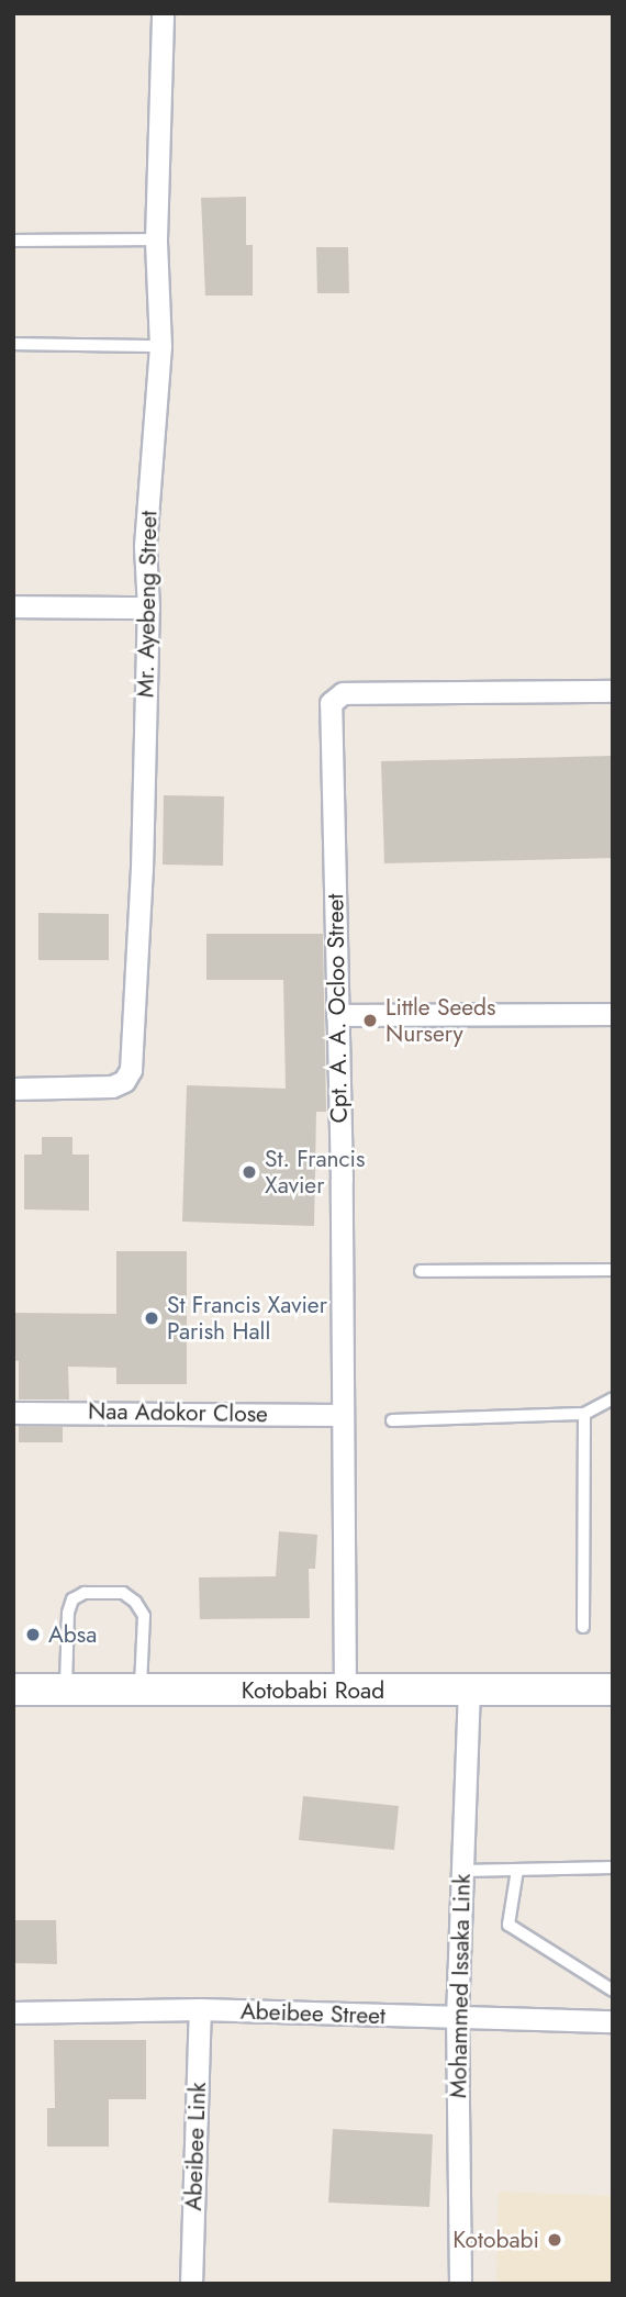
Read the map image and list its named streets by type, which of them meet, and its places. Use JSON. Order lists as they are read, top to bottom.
{
  "streets": {
    "street": [
      "Mr. Ayebeng Street",
      "Cpt. A. A. Ocloo Street",
      "Naa Adokor Close",
      "Kotobabi Road",
      "Mohammed Issaka Link",
      "Abeibee Street",
      "Abeibee Link"
    ]
  },
  "crossings": [
    ["Cpt. A. A. Ocloo Street", "Naa Adokor Close"],
    ["Cpt. A. A. Ocloo Street", "Kotobabi Road"],
    ["Kotobabi Road", "Mohammed Issaka Link"],
    ["Mohammed Issaka Link", "Abeibee Street"],
    ["Abeibee Street", "Abeibee Link"]
  ],
  "places": [
    "Little Seeds Nursery",
    "St. Francis Xavier",
    "St Francis Xavier Parish Hall",
    "Absa",
    "Kotobabi"
  ]
}
